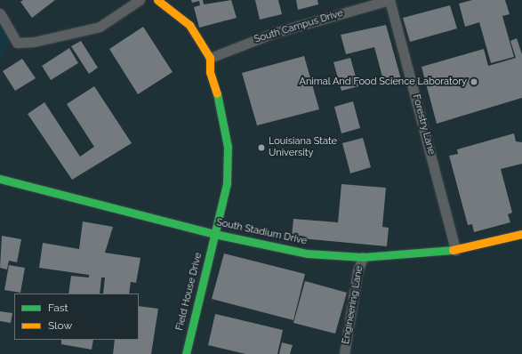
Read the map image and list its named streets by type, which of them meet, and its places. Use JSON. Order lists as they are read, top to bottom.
{
  "streets": {
    "street": [
      "South Campus Drive",
      "Forestry Lane",
      "South Stadium Drive",
      "Field House Drive",
      "Engineering Lane"
    ]
  },
  "crossings": [
    ["South Campus Drive", "Forestry Lane"],
    ["South Campus Drive", "Field House Drive"],
    ["Forestry Lane", "South Stadium Drive"],
    ["South Stadium Drive", "Field House Drive"],
    ["South Stadium Drive", "Engineering Lane"]
  ],
  "places": ["Animal And Food Science Laboratory", "Louisiana State University"],
  "legend": ["Fast", "Slow"]
}
